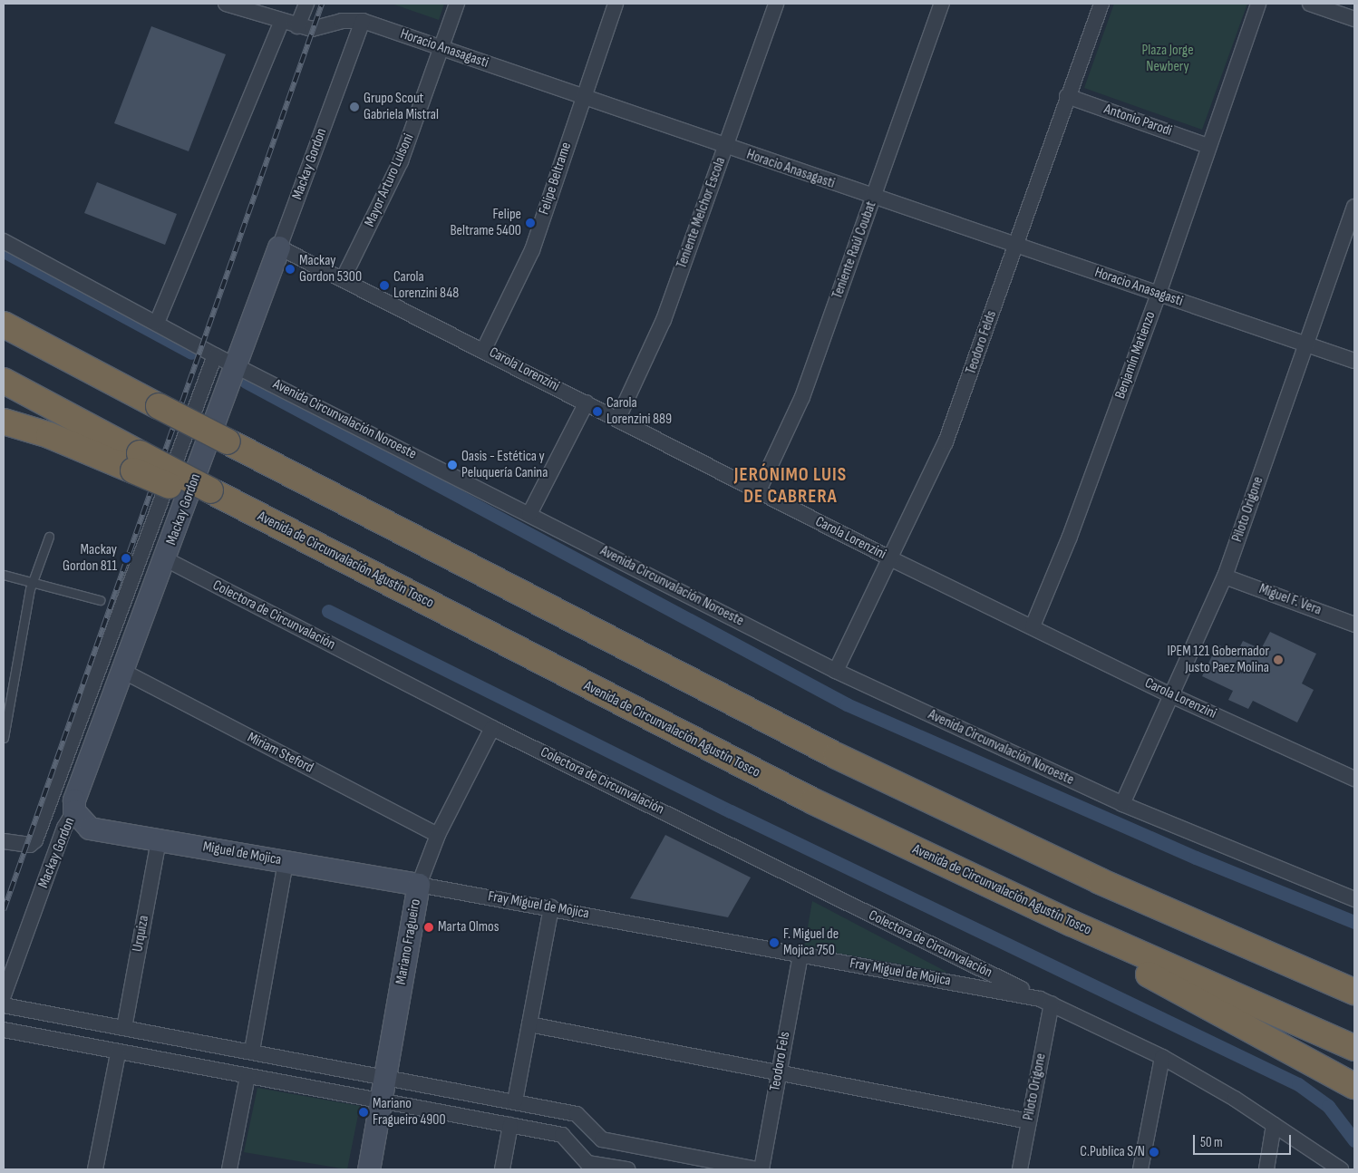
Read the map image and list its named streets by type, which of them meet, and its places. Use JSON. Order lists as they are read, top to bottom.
{
  "streets": {
    "highway": ["Avenida de Circunvalación Agustín Tosco"],
    "main road": ["Mackay Gordon", "Miguel de Mojica", "Mariano Fragueiro"],
    "street": [
      "Horacio Anasagasti",
      "Antonio Parodi",
      "Felipe Beltrame",
      "Mayor Arturo Lulsoni",
      "Teniente Melchor Escola",
      "Teniente Raúl Coubat",
      "Teodoro Felds",
      "Benjamín Matienzo",
      "Carola Lorenzini",
      "Avenida Circunvalación Noroeste",
      "Piloto Origone",
      "Miguel F. Vera",
      "Colectora de Circunvalación",
      "Miriam Steford",
      "Fray Miguel de Mojica",
      "Urquiza",
      "Teodoro Fels"
    ]
  },
  "crossings": [
    ["Horacio Anasagasti", "Mackay Gordon"],
    ["Horacio Anasagasti", "Felipe Beltrame"],
    ["Horacio Anasagasti", "Mayor Arturo Lulsoni"],
    ["Horacio Anasagasti", "Teniente Melchor Escola"],
    ["Horacio Anasagasti", "Teniente Raúl Coubat"],
    ["Horacio Anasagasti", "Teodoro Felds"],
    ["Horacio Anasagasti", "Benjamín Matienzo"],
    ["Horacio Anasagasti", "Piloto Origone"],
    ["Antonio Parodi", "Teodoro Felds"],
    ["Antonio Parodi", "Benjamín Matienzo"],
    ["Mackay Gordon", "Carola Lorenzini"],
    ["Mackay Gordon", "Avenida Circunvalación Noroeste"],
    ["Mackay Gordon", "Colectora de Circunvalación"],
    ["Mackay Gordon", "Miriam Steford"],
    ["Mackay Gordon", "Miguel de Mojica"],
    ["Felipe Beltrame", "Carola Lorenzini"],
    ["Mayor Arturo Lulsoni", "Carola Lorenzini"],
    ["Teniente Melchor Escola", "Carola Lorenzini"],
    ["Teniente Raúl Coubat", "Carola Lorenzini"],
    ["Teodoro Felds", "Carola Lorenzini"],
    ["Teodoro Felds", "Avenida Circunvalación Noroeste"],
    ["Benjamín Matienzo", "Carola Lorenzini"],
    ["Carola Lorenzini", "Piloto Origone"],
    ["Avenida Circunvalación Noroeste", "Piloto Origone"],
    ["Piloto Origone", "Miguel F. Vera"],
    ["Piloto Origone", "Colectora de Circunvalación"],
    ["Piloto Origone", "Fray Miguel de Mojica"],
    ["Colectora de Circunvalación", "Fray Miguel de Mojica"],
    ["Colectora de Circunvalación", "Mariano Fragueiro"],
    ["Miriam Steford", "Mariano Fragueiro"],
    ["Miguel de Mojica", "Fray Miguel de Mojica"],
    ["Miguel de Mojica", "Urquiza"],
    ["Miguel de Mojica", "Mariano Fragueiro"],
    ["Fray Miguel de Mojica", "Mariano Fragueiro"],
    ["Fray Miguel de Mojica", "Teodoro Fels"]
  ],
  "districts": ["JERÓNIMO LUIS DE CABRERA"],
  "parks": ["Plaza Jorge Newbery"],
  "places": [
    "Grupo Scout Gabriela Mistral",
    "Felipe Beltrame 5400",
    "Mackay Gordon 5300",
    "Carola Lorenzini 848",
    "Carola Lorenzini 889",
    "Oasis - Estética y Peluquería Canina",
    "Mackay Gordon 811",
    "IPEM 121 Gobernador Justo Paez Molina",
    "Marta Olmos",
    "F. Miguel de Mojica 750",
    "Mariano Fragueiro 4900",
    "C.Publica S/N"
  ],
  "scale_bar": "50 m"
}
